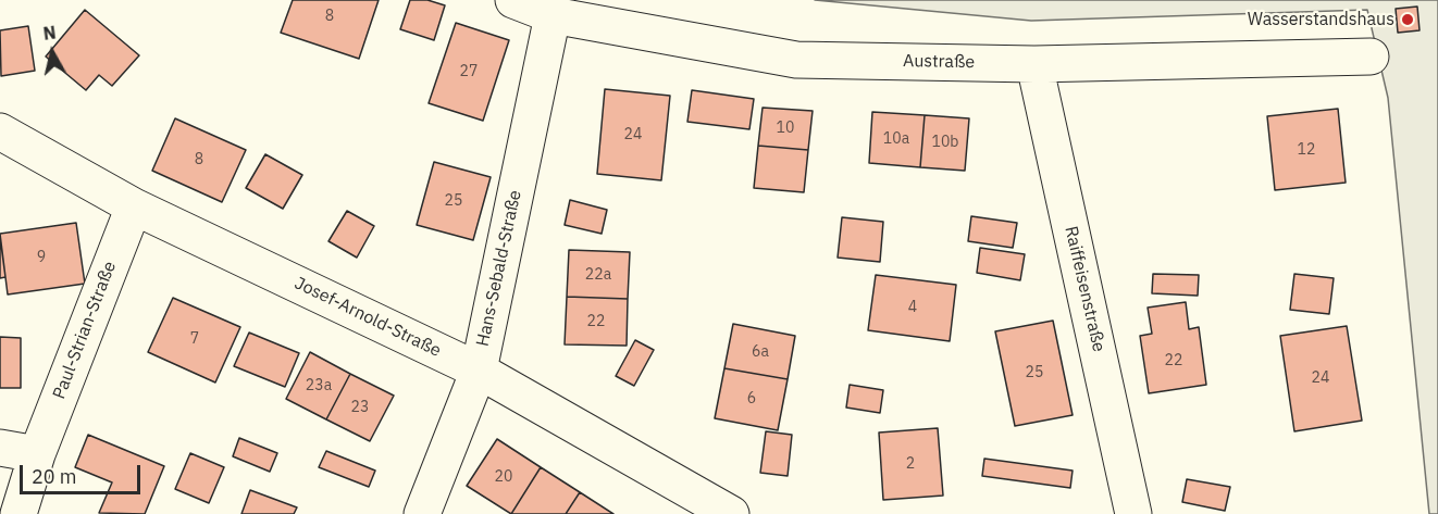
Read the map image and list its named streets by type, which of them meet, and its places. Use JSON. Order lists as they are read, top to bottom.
{
  "streets": {
    "street": [
      "Austraße",
      "Hans-Sebald-Straße",
      "Raiffeisenstraße",
      "Josef-Arnold-Straße",
      "Paul-Strian-Straße"
    ]
  },
  "crossings": [
    ["Austraße", "Hans-Sebald-Straße"],
    ["Austraße", "Raiffeisenstraße"],
    ["Hans-Sebald-Straße", "Josef-Arnold-Straße"],
    ["Josef-Arnold-Straße", "Paul-Strian-Straße"]
  ],
  "places": ["Wasserstandshaus"],
  "house_numbers": [
    "8",
    "27",
    "10",
    "24",
    "10a",
    "10b",
    "12",
    "8",
    "25",
    "9",
    "22a",
    "4",
    "22",
    "7",
    "6a",
    "22",
    "25",
    "24",
    "23a",
    "6",
    "23",
    "2",
    "20"
  ],
  "scale_bar": "20 m",
  "north": "top"
}
